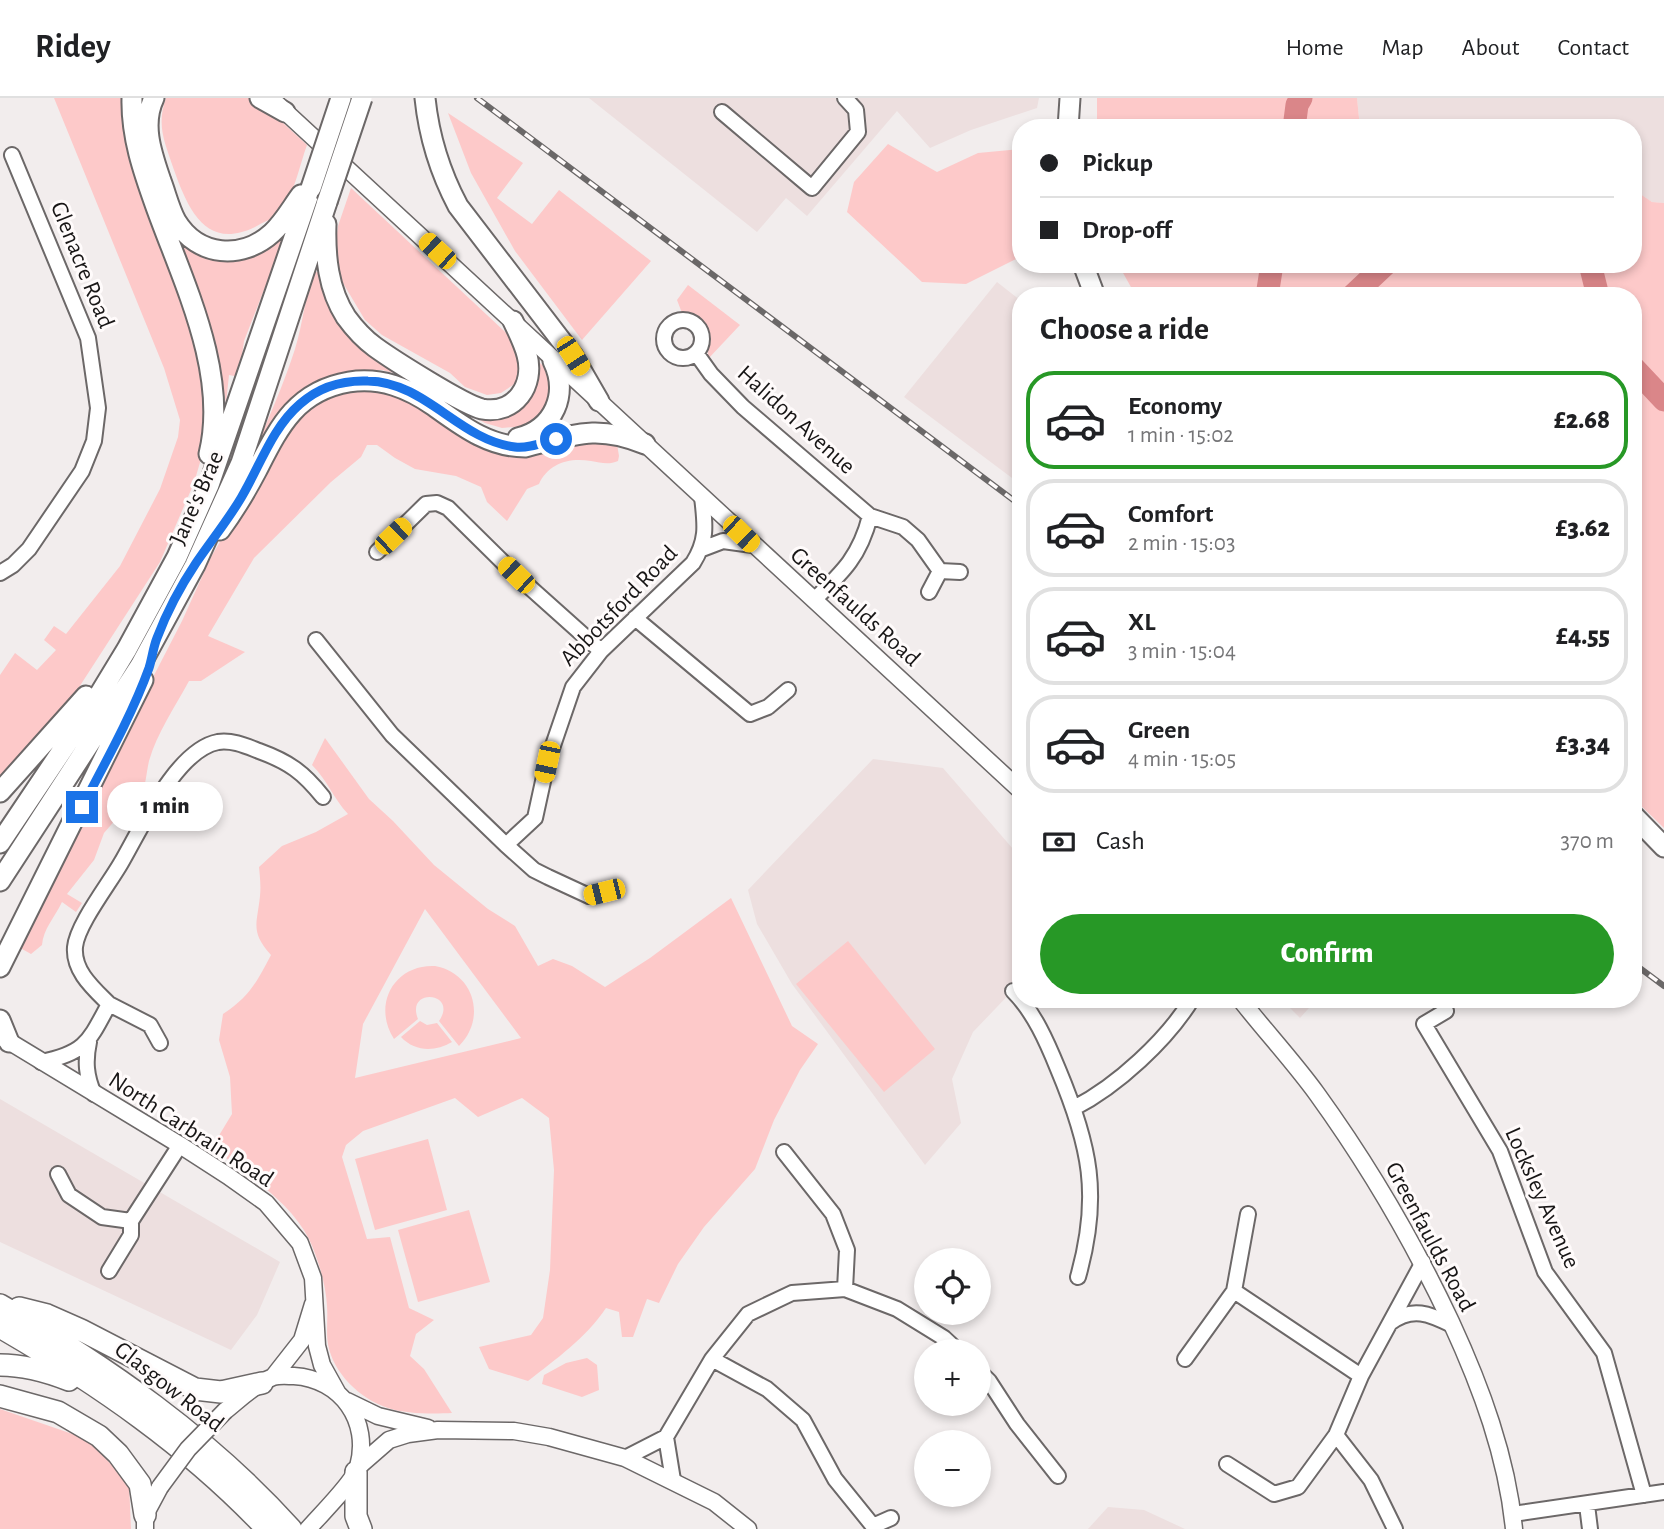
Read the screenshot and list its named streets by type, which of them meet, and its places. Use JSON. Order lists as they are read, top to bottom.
{
  "streets": {
    "main road": ["Jane's Brae", "Glasgow Road"],
    "street": [
      "Glenacre Road",
      "Halidon Avenue",
      "Abbotsford Road",
      "Greenfaulds Road",
      "North Carbrain Road",
      "Locksley Avenue"
    ]
  },
  "crossings": [
    ["Abbotsford Road", "Greenfaulds Road"]
  ],
  "page": {
    "header": "Ridey",
    "nav": [
      "Home",
      "Map",
      "About",
      "Contact"
    ],
    "banner": ["Pickup", "Drop-off"],
    "heading": "Choose a ride",
    "list": [
      {
        "name": "Economy",
        "note": "1 min · 15:02",
        "value": "£2.68"
      },
      {
        "name": "Comfort",
        "note": "2 min · 15:03",
        "value": "£3.62"
      },
      {
        "name": "XL",
        "note": "3 min · 15:04",
        "value": "£4.55"
      },
      {
        "name": "Green",
        "note": "4 min · 15:05",
        "value": "£3.34"
      }
    ],
    "bubble": "1 min",
    "pay": ["Cash", "370 m"],
    "buttons": "Confirm",
    "map_buttons": ["+", "−"]
  }
}
